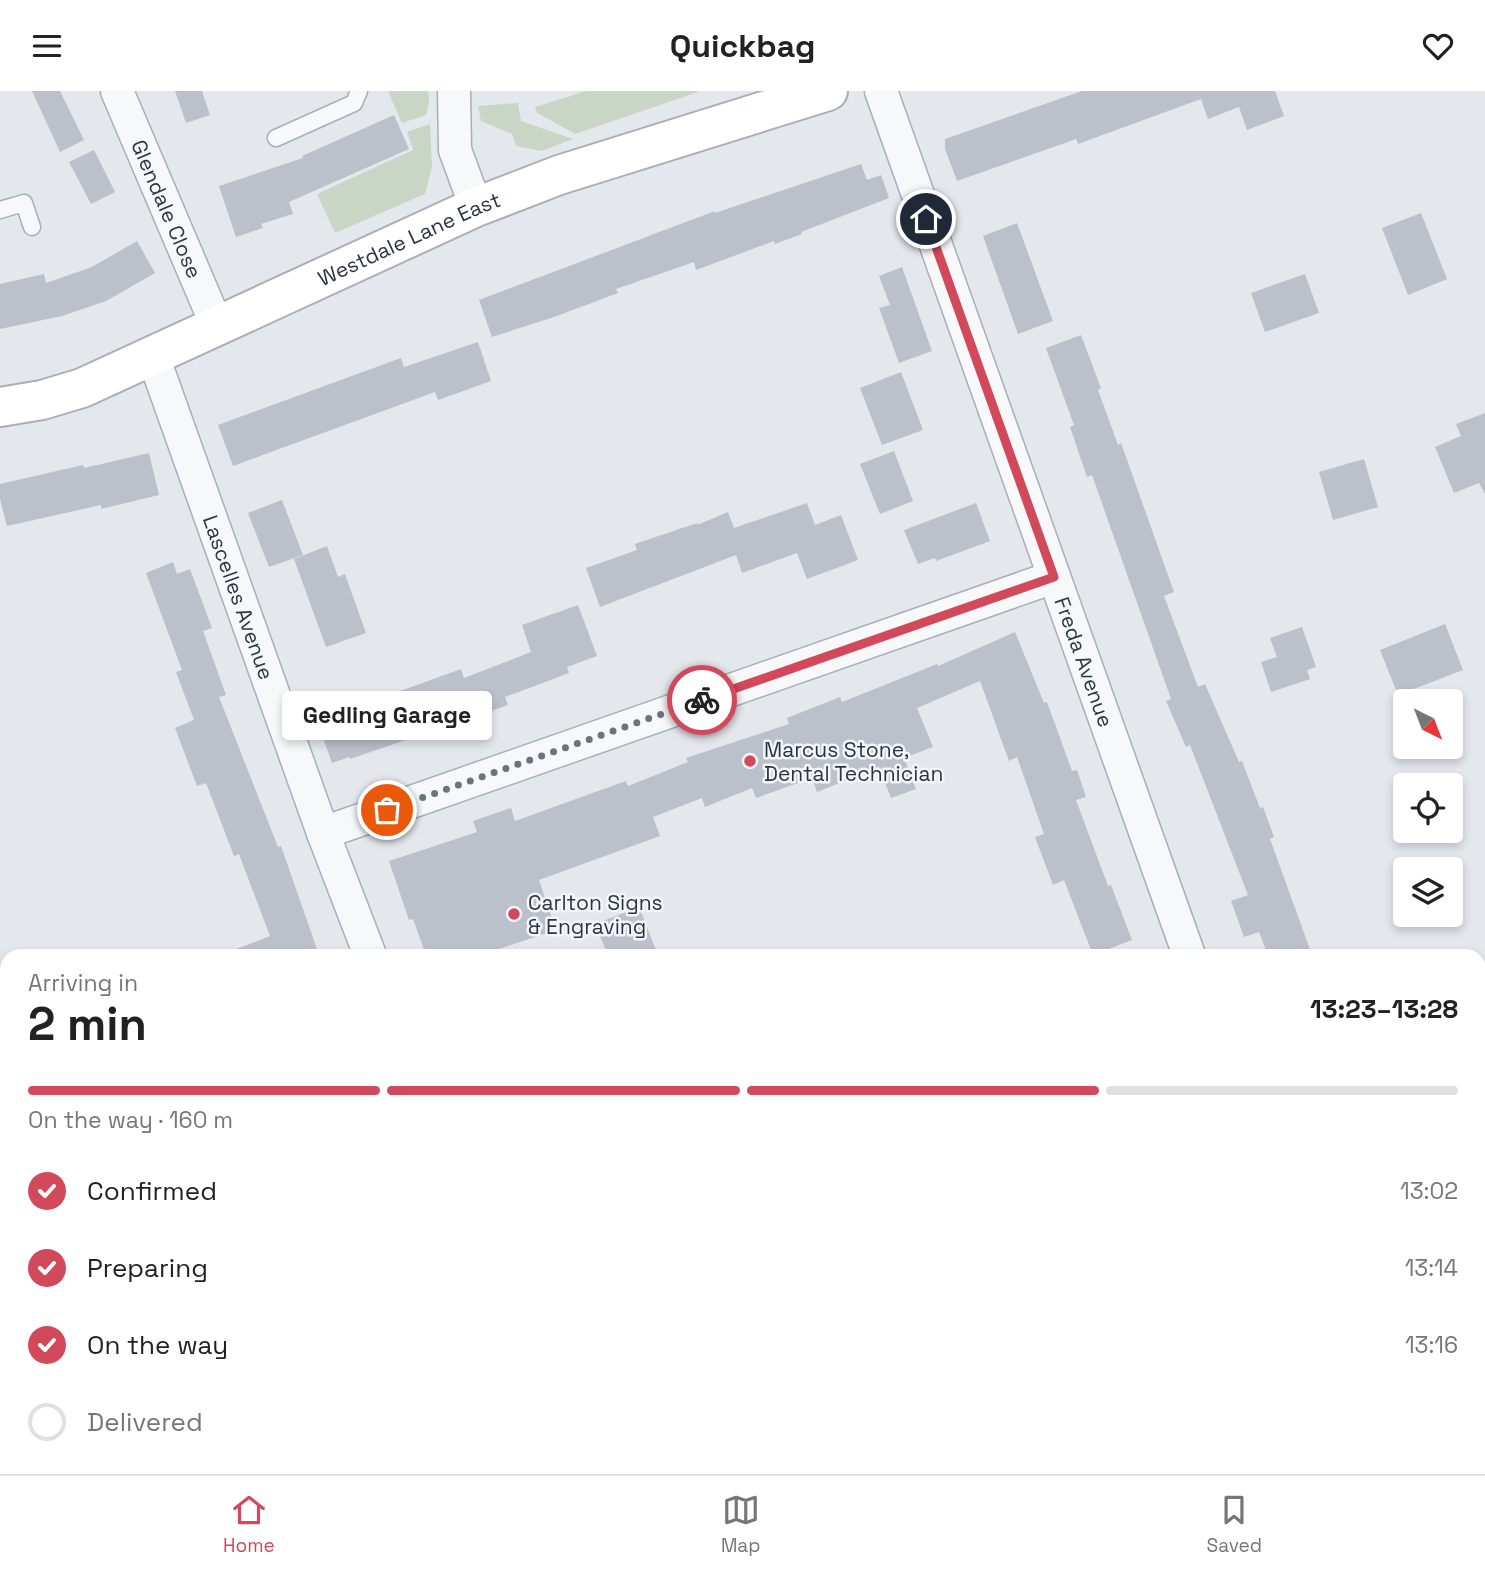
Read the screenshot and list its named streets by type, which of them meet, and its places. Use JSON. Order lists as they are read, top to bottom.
{
  "streets": {
    "street": [
      "Glendale Close",
      "Westdale Lane East",
      "Lascelles Avenue",
      "Freda Avenue"
    ]
  },
  "crossings": [
    ["Glendale Close", "Westdale Lane East"],
    ["Westdale Lane East", "Lascelles Avenue"]
  ],
  "places": ["Marcus Stone, Dental Technician", "Gedling Garage", "Carlton Signs & Engraving"],
  "north": "bottom right",
  "page": {
    "header": "Quickbag",
    "bubble": "Gedling Garage",
    "heading": ["2 min", "Arriving in", "13:23–13:28"],
    "bar": "On the way · 160 m",
    "list": [
      ["Confirmed", "13:02"],
      ["Preparing", "13:14"],
      ["On the way", "13:16"],
      "Delivered"
    ],
    "tabs": ["Home", "Map", "Saved"]
  }
}
